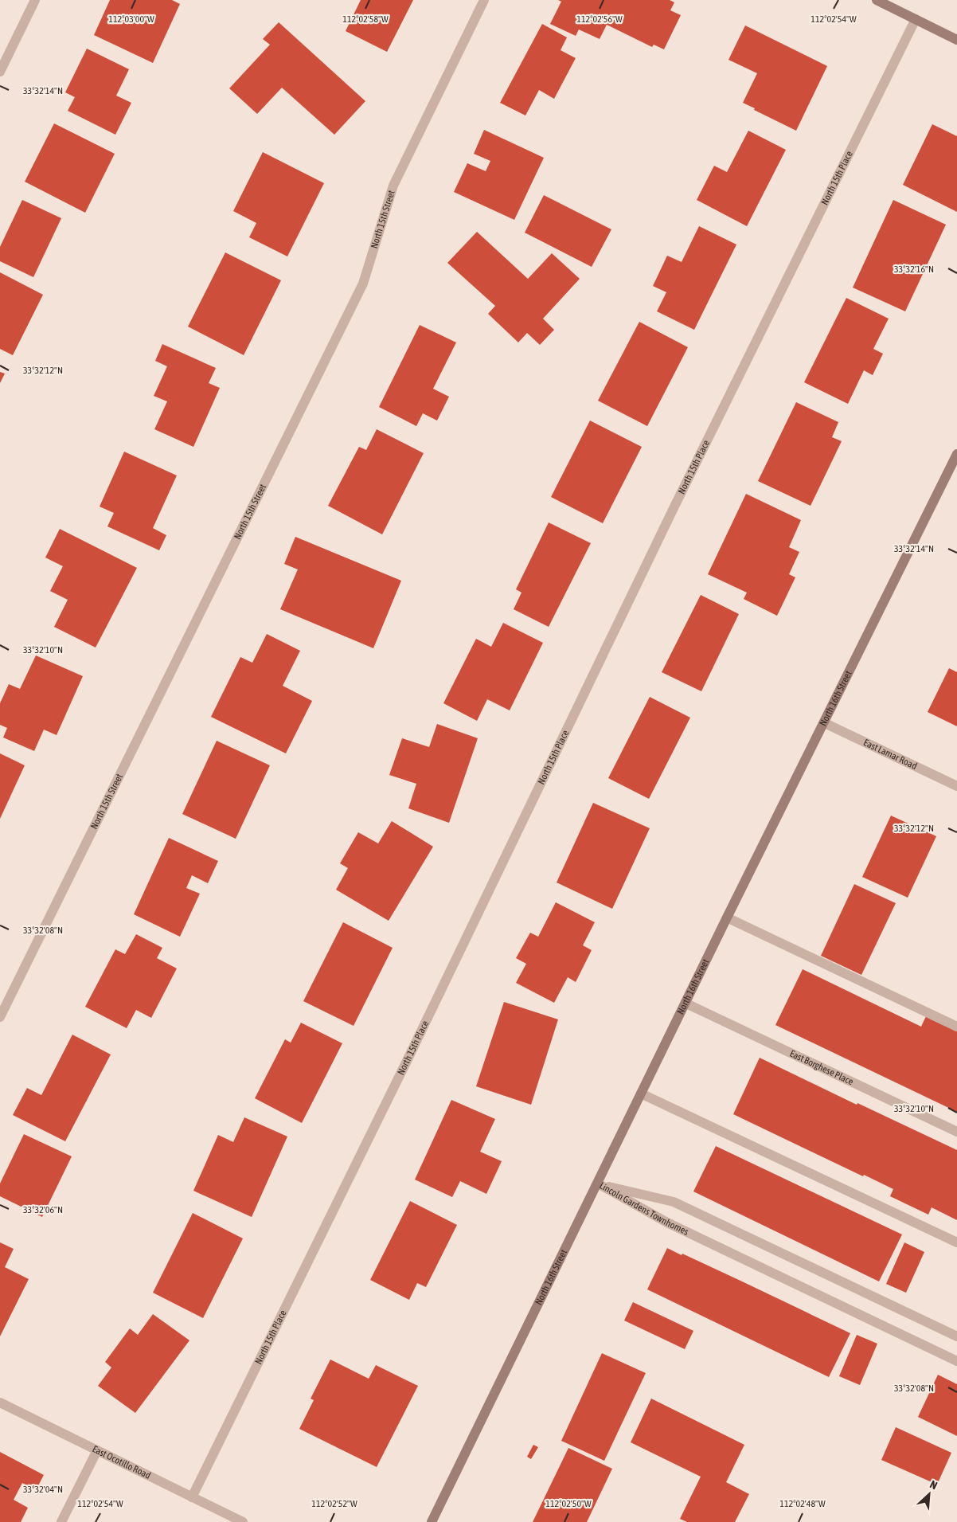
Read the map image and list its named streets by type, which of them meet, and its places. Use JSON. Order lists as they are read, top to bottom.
{
  "streets": {
    "main road": ["North 16th Street"],
    "street": [
      "North 15th Place",
      "North 15th Street",
      "East Lamar Road",
      "East Borghese Place",
      "Lincoln Gardens Townhomes",
      "East Ocotillo Road"
    ]
  },
  "crossings": [
    ["North 15th Place", "East Ocotillo Road"],
    ["North 16th Street", "East Lamar Road"],
    ["North 16th Street", "East Borghese Place"],
    ["North 16th Street", "Lincoln Gardens Townhomes"]
  ],
  "north": "top right",
  "coordinates": [
    "112°03'00\"W",
    "112°02'58\"W",
    "112°02'56\"W",
    "112°02'54\"W",
    "33°32'14\"N",
    "33°32'16\"N",
    "33°32'12\"N",
    "33°32'10\"N",
    "33°32'08\"N",
    "33°32'06\"N",
    "33°32'04\"N",
    "112°02'52\"W",
    "112°02'50\"W",
    "112°02'48\"W"
  ]
}
